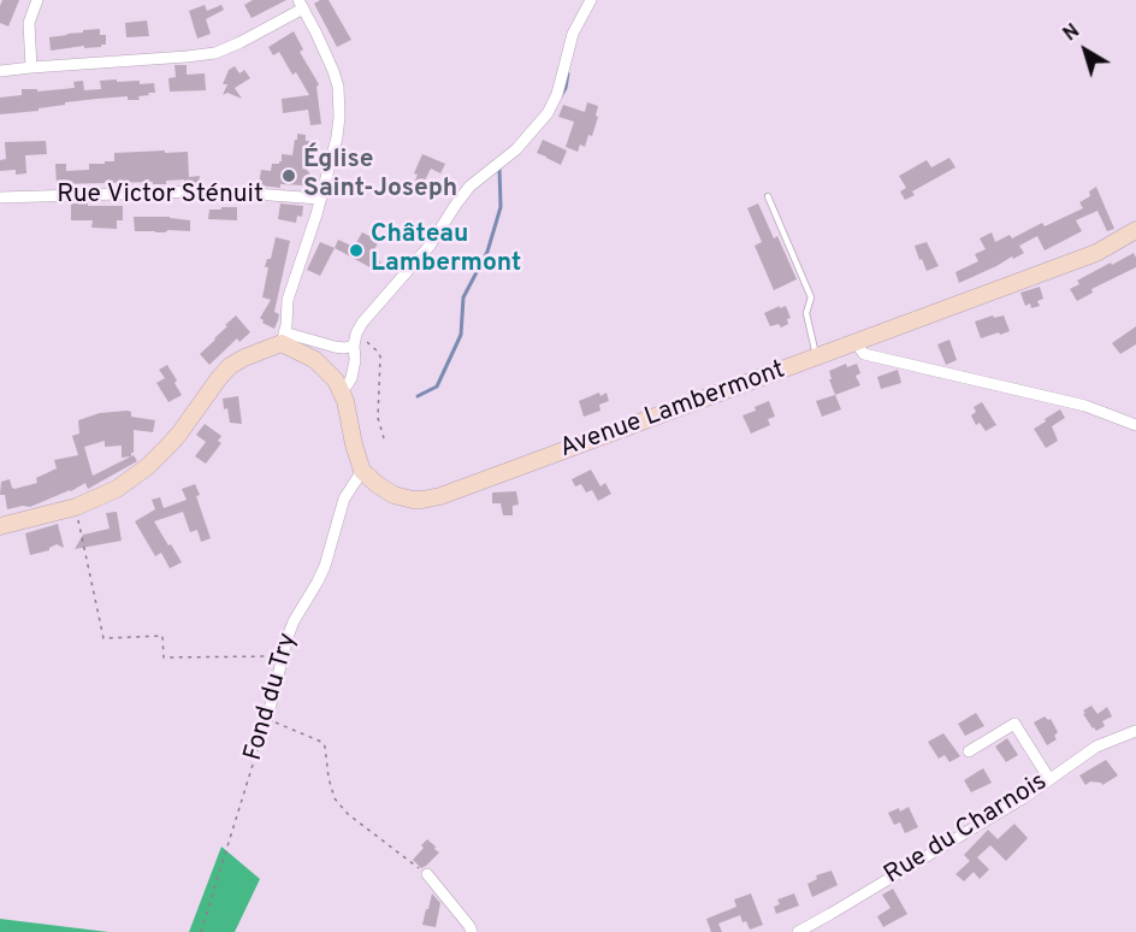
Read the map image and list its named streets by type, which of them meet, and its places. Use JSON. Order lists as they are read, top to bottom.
{
  "streets": {
    "street": [
      "Rue Victor Sténuit",
      "Avenue Lambermont",
      "Fond du Try",
      "Rue du Charnois"
    ]
  },
  "crossings": [
    ["Avenue Lambermont", "Fond du Try"]
  ],
  "places": ["Église Saint-Joseph", "Château Lambermont"],
  "north": "top left"
}
